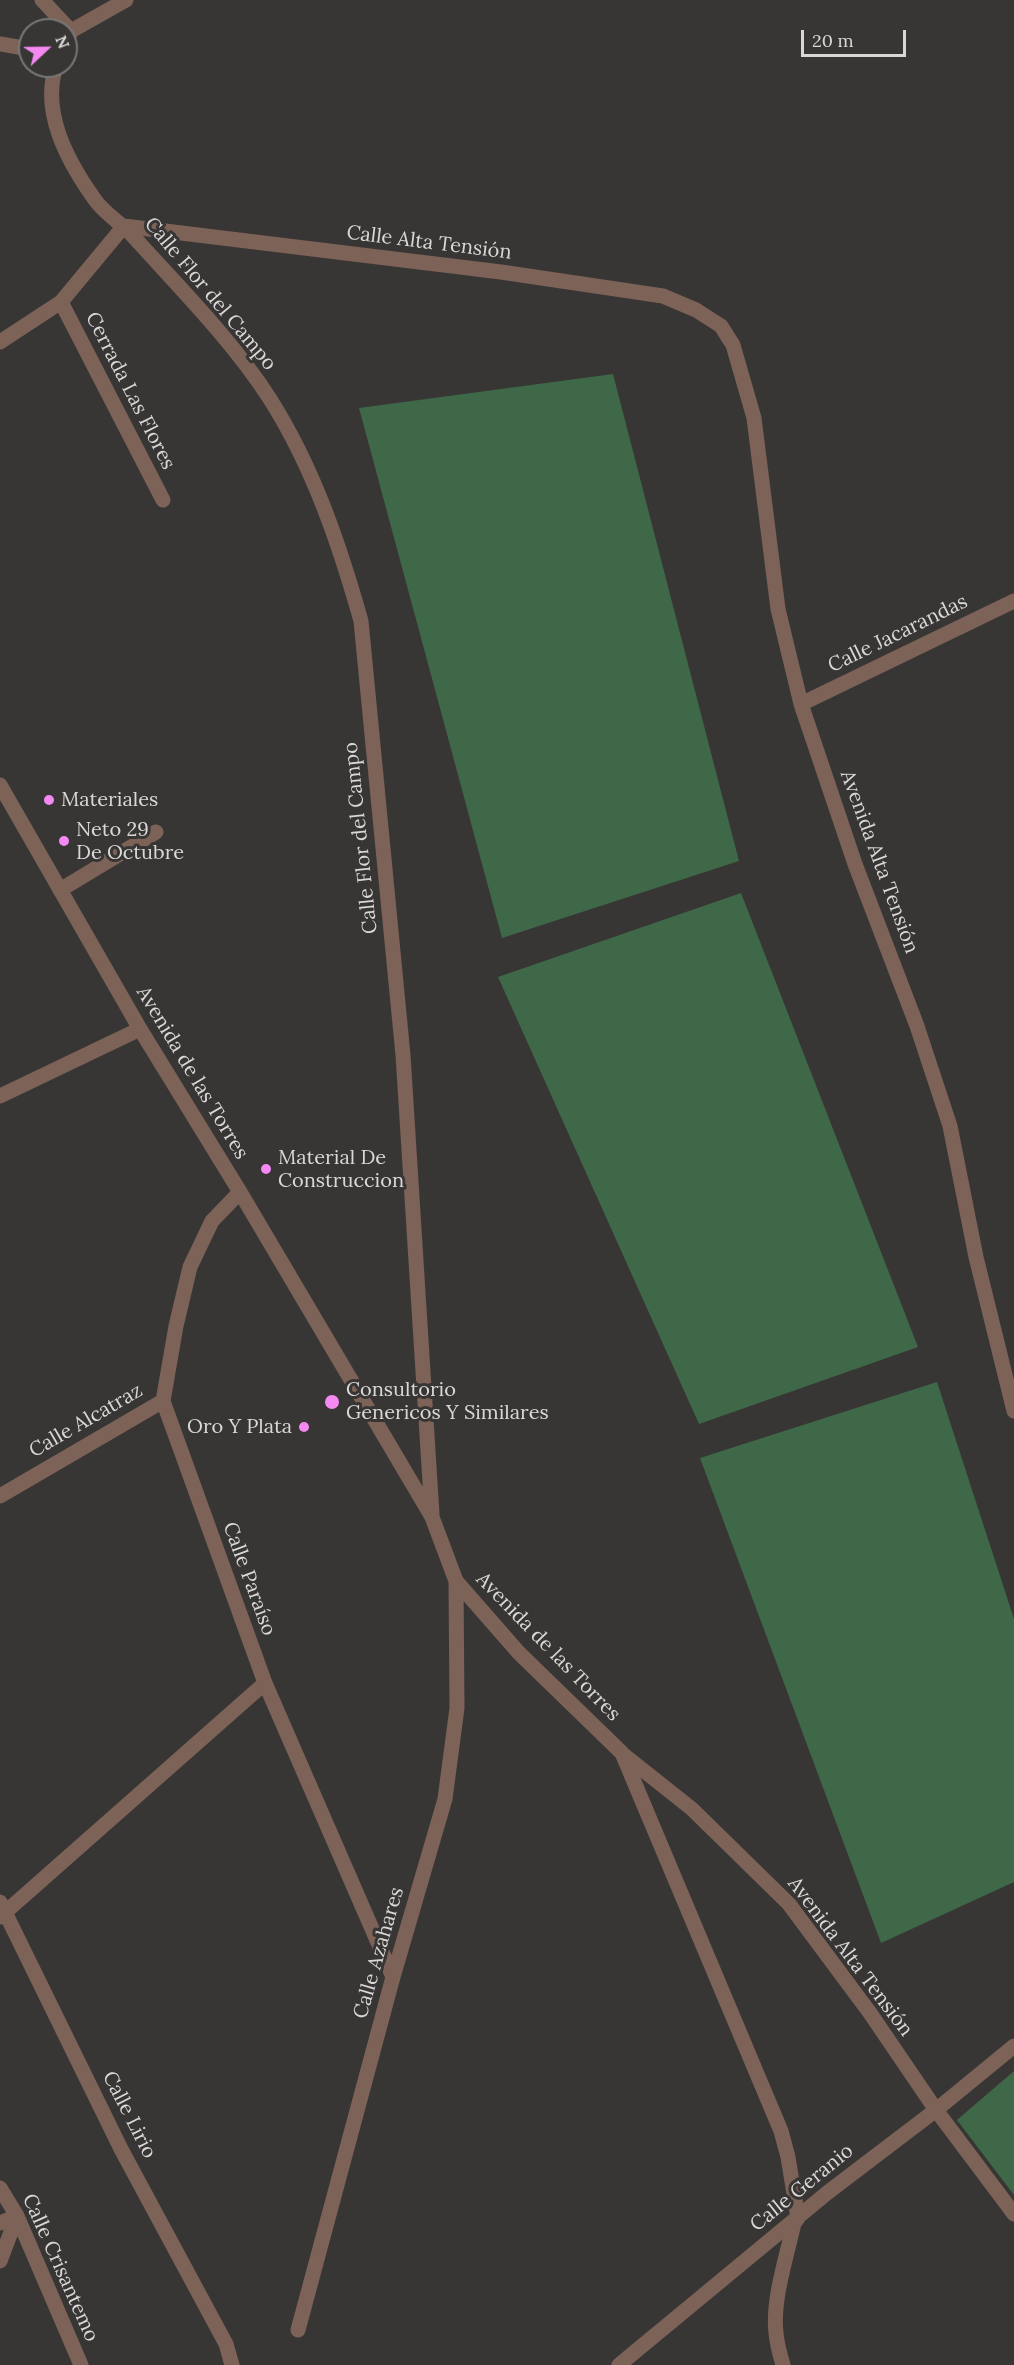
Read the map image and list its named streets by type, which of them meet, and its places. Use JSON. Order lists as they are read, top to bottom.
{
  "streets": {
    "street": [
      "Calle Alta Tensión",
      "Calle Flor del Campo",
      "Cerrada Las Flores",
      "Calle Jacarandas",
      "Avenida Alta Tensión",
      "Avenida de las Torres",
      "Calle Alcatraz",
      "Calle Paraíso",
      "Calle Azahares",
      "Calle Lirio",
      "Calle Geranio",
      "Calle Crisantemo"
    ]
  },
  "crossings": [
    ["Calle Alta Tensión", "Calle Flor del Campo"],
    ["Calle Alta Tensión", "Avenida Alta Tensión"],
    ["Calle Flor del Campo", "Avenida de las Torres"],
    ["Calle Jacarandas", "Avenida Alta Tensión"],
    ["Avenida Alta Tensión", "Avenida de las Torres"],
    ["Avenida Alta Tensión", "Calle Geranio"],
    ["Avenida de las Torres", "Calle Paraíso"],
    ["Avenida de las Torres", "Calle Azahares"],
    ["Avenida de las Torres", "Calle Geranio"],
    ["Calle Alcatraz", "Calle Paraíso"],
    ["Calle Paraíso", "Calle Azahares"]
  ],
  "places": [
    "Materiales",
    "Neto 29 De Octubre",
    "Material De Construccion",
    "Consultorio Genericos Y Similares",
    "Oro Y Plata"
  ],
  "scale_bar": "20 m",
  "north": "right"
}
